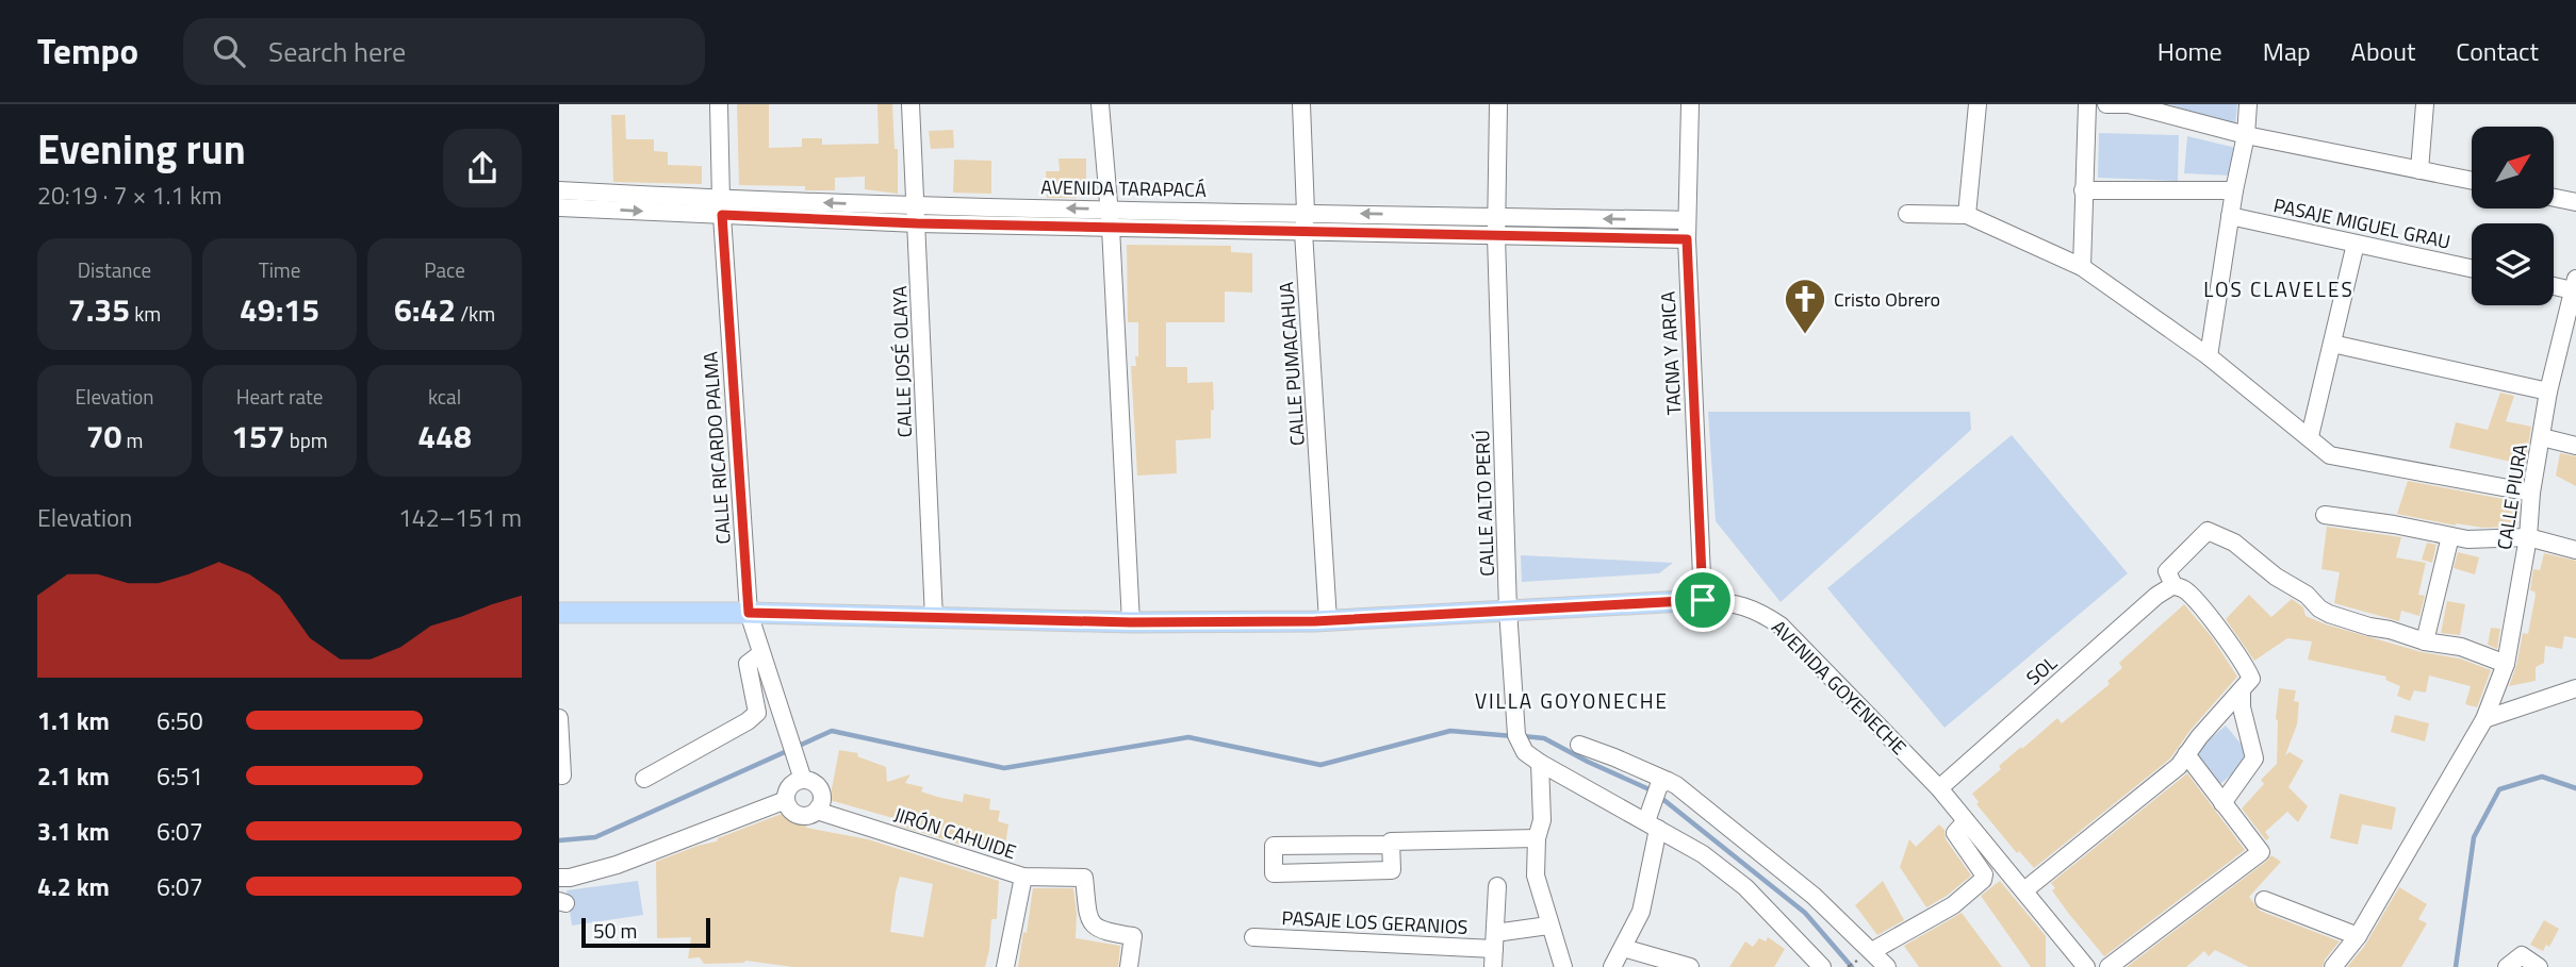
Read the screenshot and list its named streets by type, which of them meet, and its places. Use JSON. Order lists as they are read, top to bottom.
{
  "streets": {
    "main road": ["AVENIDA GOYENECHE"],
    "street": [
      "AVENIDA TARAPACÁ",
      "PASAJE MIGUEL GRAU",
      "TACNA Y ARICA",
      "CALLE JOSÉ OLAYA",
      "CALLE PUMACAHUA",
      "CALLE RICARDO PALMA",
      "CALLE PIURA",
      "CALLE ALTO PERÚ",
      "SOL",
      "JIRÓN CAHUIDE",
      "PASAJE LOS GERANIOS"
    ]
  },
  "crossings": [
    ["AVENIDA TARAPACÁ", "TACNA Y ARICA"],
    ["AVENIDA TARAPACÁ", "CALLE JOSÉ OLAYA"],
    ["AVENIDA TARAPACÁ", "CALLE PUMACAHUA"],
    ["AVENIDA TARAPACÁ", "CALLE RICARDO PALMA"],
    ["AVENIDA TARAPACÁ", "CALLE ALTO PERÚ"],
    ["TACNA Y ARICA", "AVENIDA GOYENECHE"],
    ["CALLE JOSÉ OLAYA", "AVENIDA GOYENECHE"],
    ["CALLE PUMACAHUA", "AVENIDA GOYENECHE"],
    ["CALLE RICARDO PALMA", "AVENIDA GOYENECHE"],
    ["CALLE RICARDO PALMA", "JIRÓN CAHUIDE"],
    ["CALLE ALTO PERÚ", "AVENIDA GOYENECHE"],
    ["SOL", "AVENIDA GOYENECHE"]
  ],
  "districts": ["LOS CLAVELES", "VILLA GOYONECHE"],
  "places": {
    "church": ["Cristo Obrero"]
  },
  "scale_bar": "50 m",
  "north": "top right",
  "page": {
    "header": "Tempo",
    "search": "Search here",
    "nav": [
      "Home",
      "Map",
      "About",
      "Contact"
    ],
    "heading": ["Evening run", "20:19 · 7 × 1.1 km"],
    "stats": [
      ["Distance", "7.35 km"],
      ["Time", "49:15"],
      ["Pace", "6:42 /km"],
      ["Elevation", "70 m"],
      ["Heart rate", "157 bpm"],
      ["kcal", "448"]
    ],
    "chart": ["Elevation", "142–151 m"],
    "list": [
      {
        "name": "1.1 km",
        "note": "6:50"
      },
      {
        "name": "2.1 km",
        "note": "6:51"
      },
      {
        "name": "3.1 km",
        "note": "6:07"
      },
      {
        "name": "4.2 km",
        "note": "6:07"
      }
    ],
    "scale": "50 m"
  }
}
